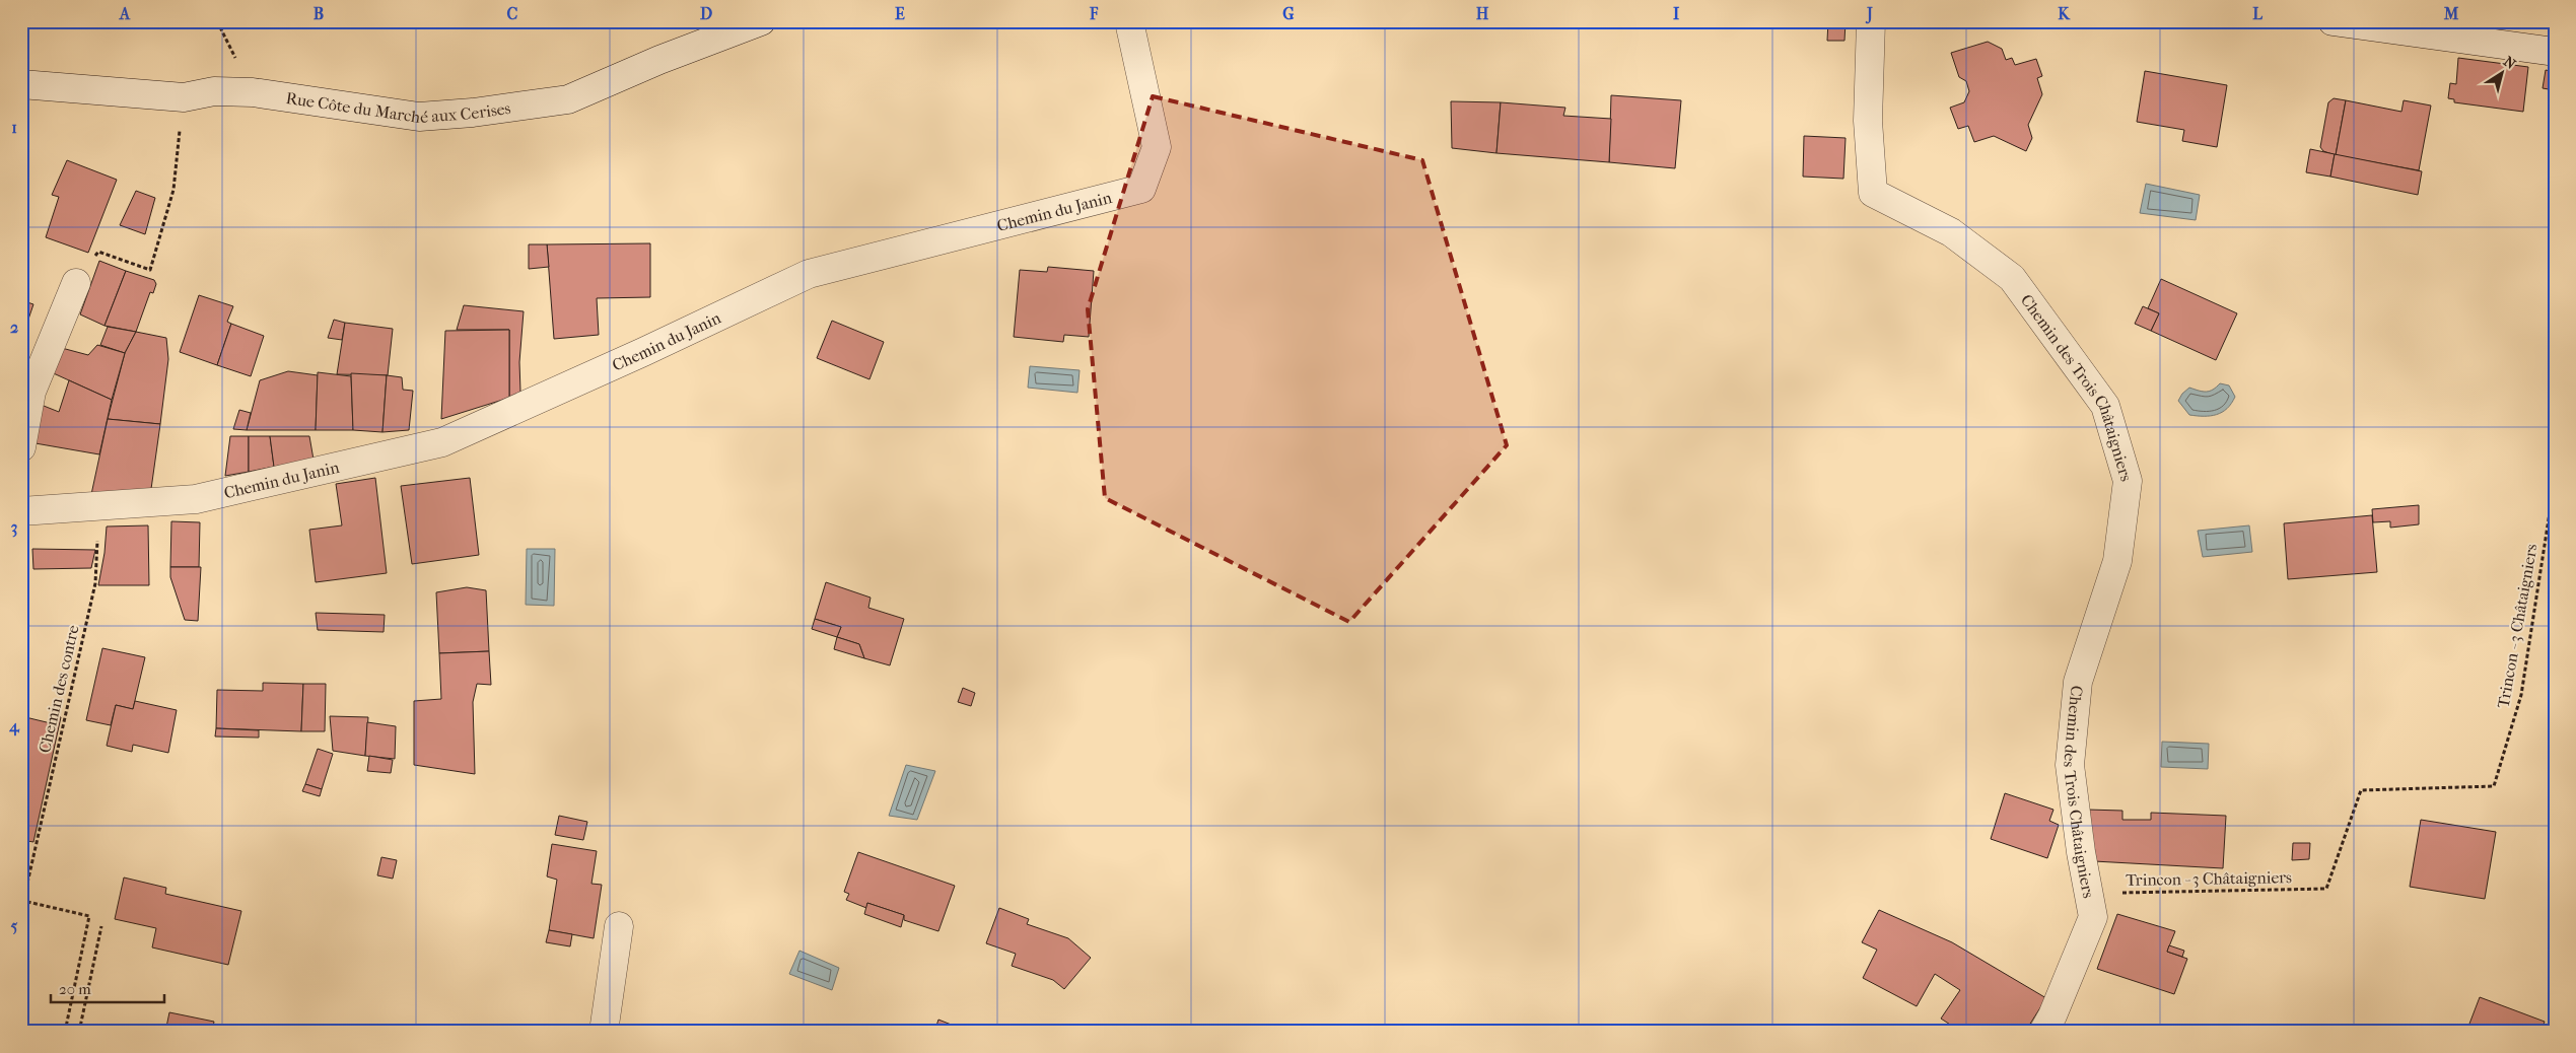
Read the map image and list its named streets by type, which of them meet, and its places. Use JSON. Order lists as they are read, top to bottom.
{
  "streets": {
    "street": ["Rue Côte du Marché aux Cerises", "Chemin du Janin", "Chemin des Trois Châtaigniers"],
    "path": ["Trincon - 3 Châtaigniers", "Chemin des contre"]
  },
  "crossings": [
    ["Chemin du Janin", "Chemin des contre"],
    ["Chemin des Trois Châtaigniers", "Trincon - 3 Châtaigniers"]
  ],
  "scale_bar": "20 m",
  "north": "top right",
  "grid": {
    "columns": [
      "A",
      "B",
      "C",
      "D",
      "E",
      "F",
      "G",
      "H",
      "I",
      "J",
      "K",
      "L",
      "M"
    ],
    "rows": [
      "1",
      "2",
      "3",
      "4",
      "5"
    ]
  }
}
